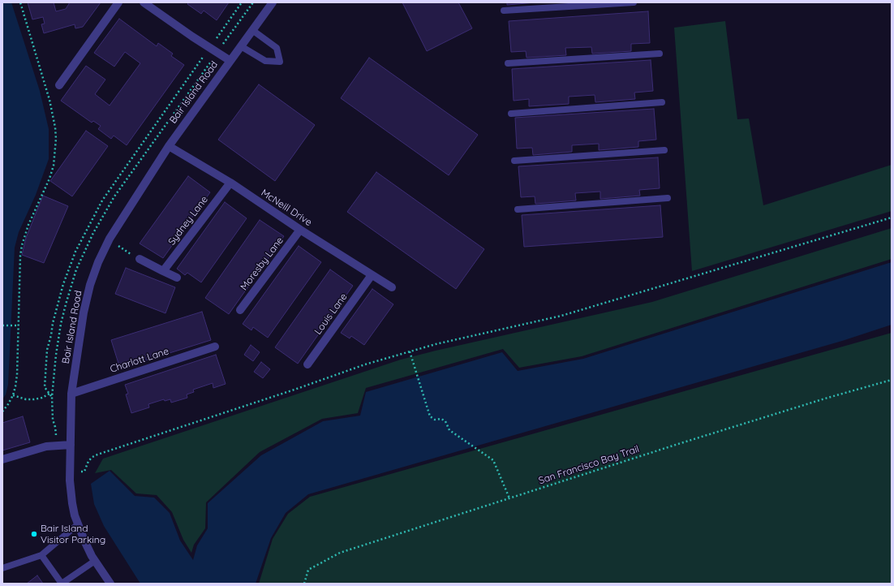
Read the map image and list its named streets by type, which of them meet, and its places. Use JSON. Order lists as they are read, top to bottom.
{
  "streets": {
    "street": [
      "Bair Island Road",
      "McNeill Drive",
      "Sydney Lane",
      "Moresby Lane",
      "Louis Lane",
      "Charlott Lane"
    ],
    "path": ["San Francisco Bay Trail"]
  },
  "crossings": [
    ["Bair Island Road", "McNeill Drive"],
    ["Bair Island Road", "Charlott Lane"],
    ["McNeill Drive", "Sydney Lane"],
    ["McNeill Drive", "Moresby Lane"],
    ["McNeill Drive", "Louis Lane"]
  ],
  "places": ["Bair Island Visitor Parking"]
}
